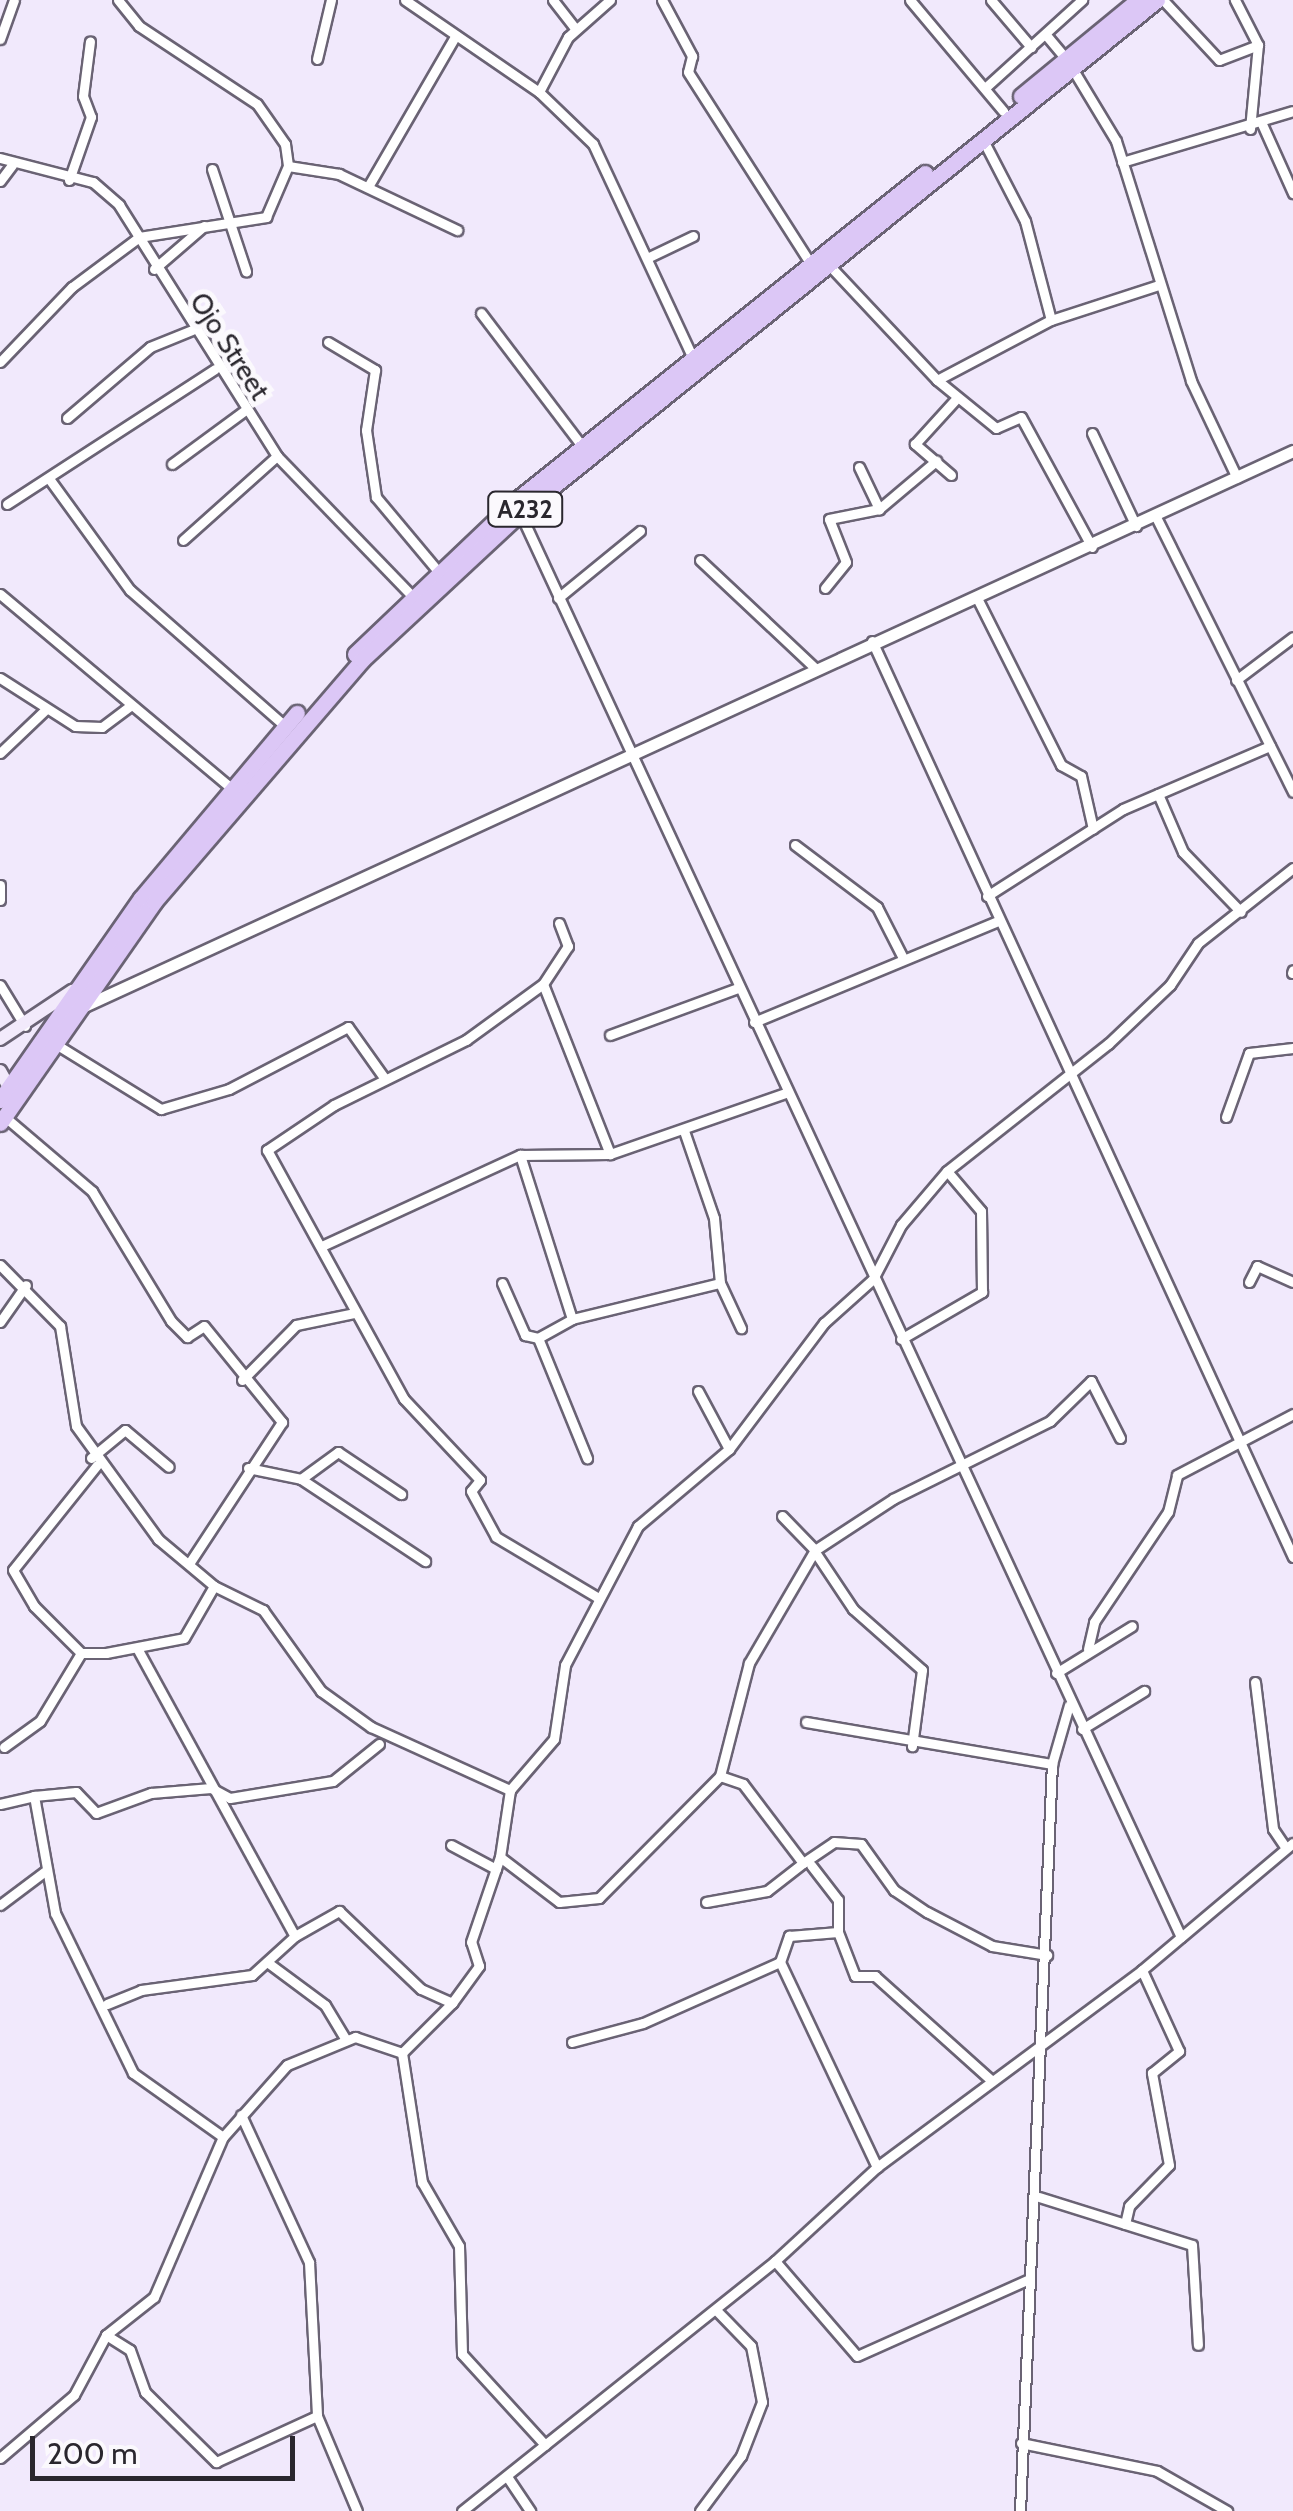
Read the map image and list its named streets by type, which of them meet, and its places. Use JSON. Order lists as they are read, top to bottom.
{
  "streets": {
    "highway": ["A232"],
    "street": ["Ojo Street"]
  },
  "crossings": [
    ["Ojo Street", "A232"]
  ],
  "scale_bar": "200 m"
}
